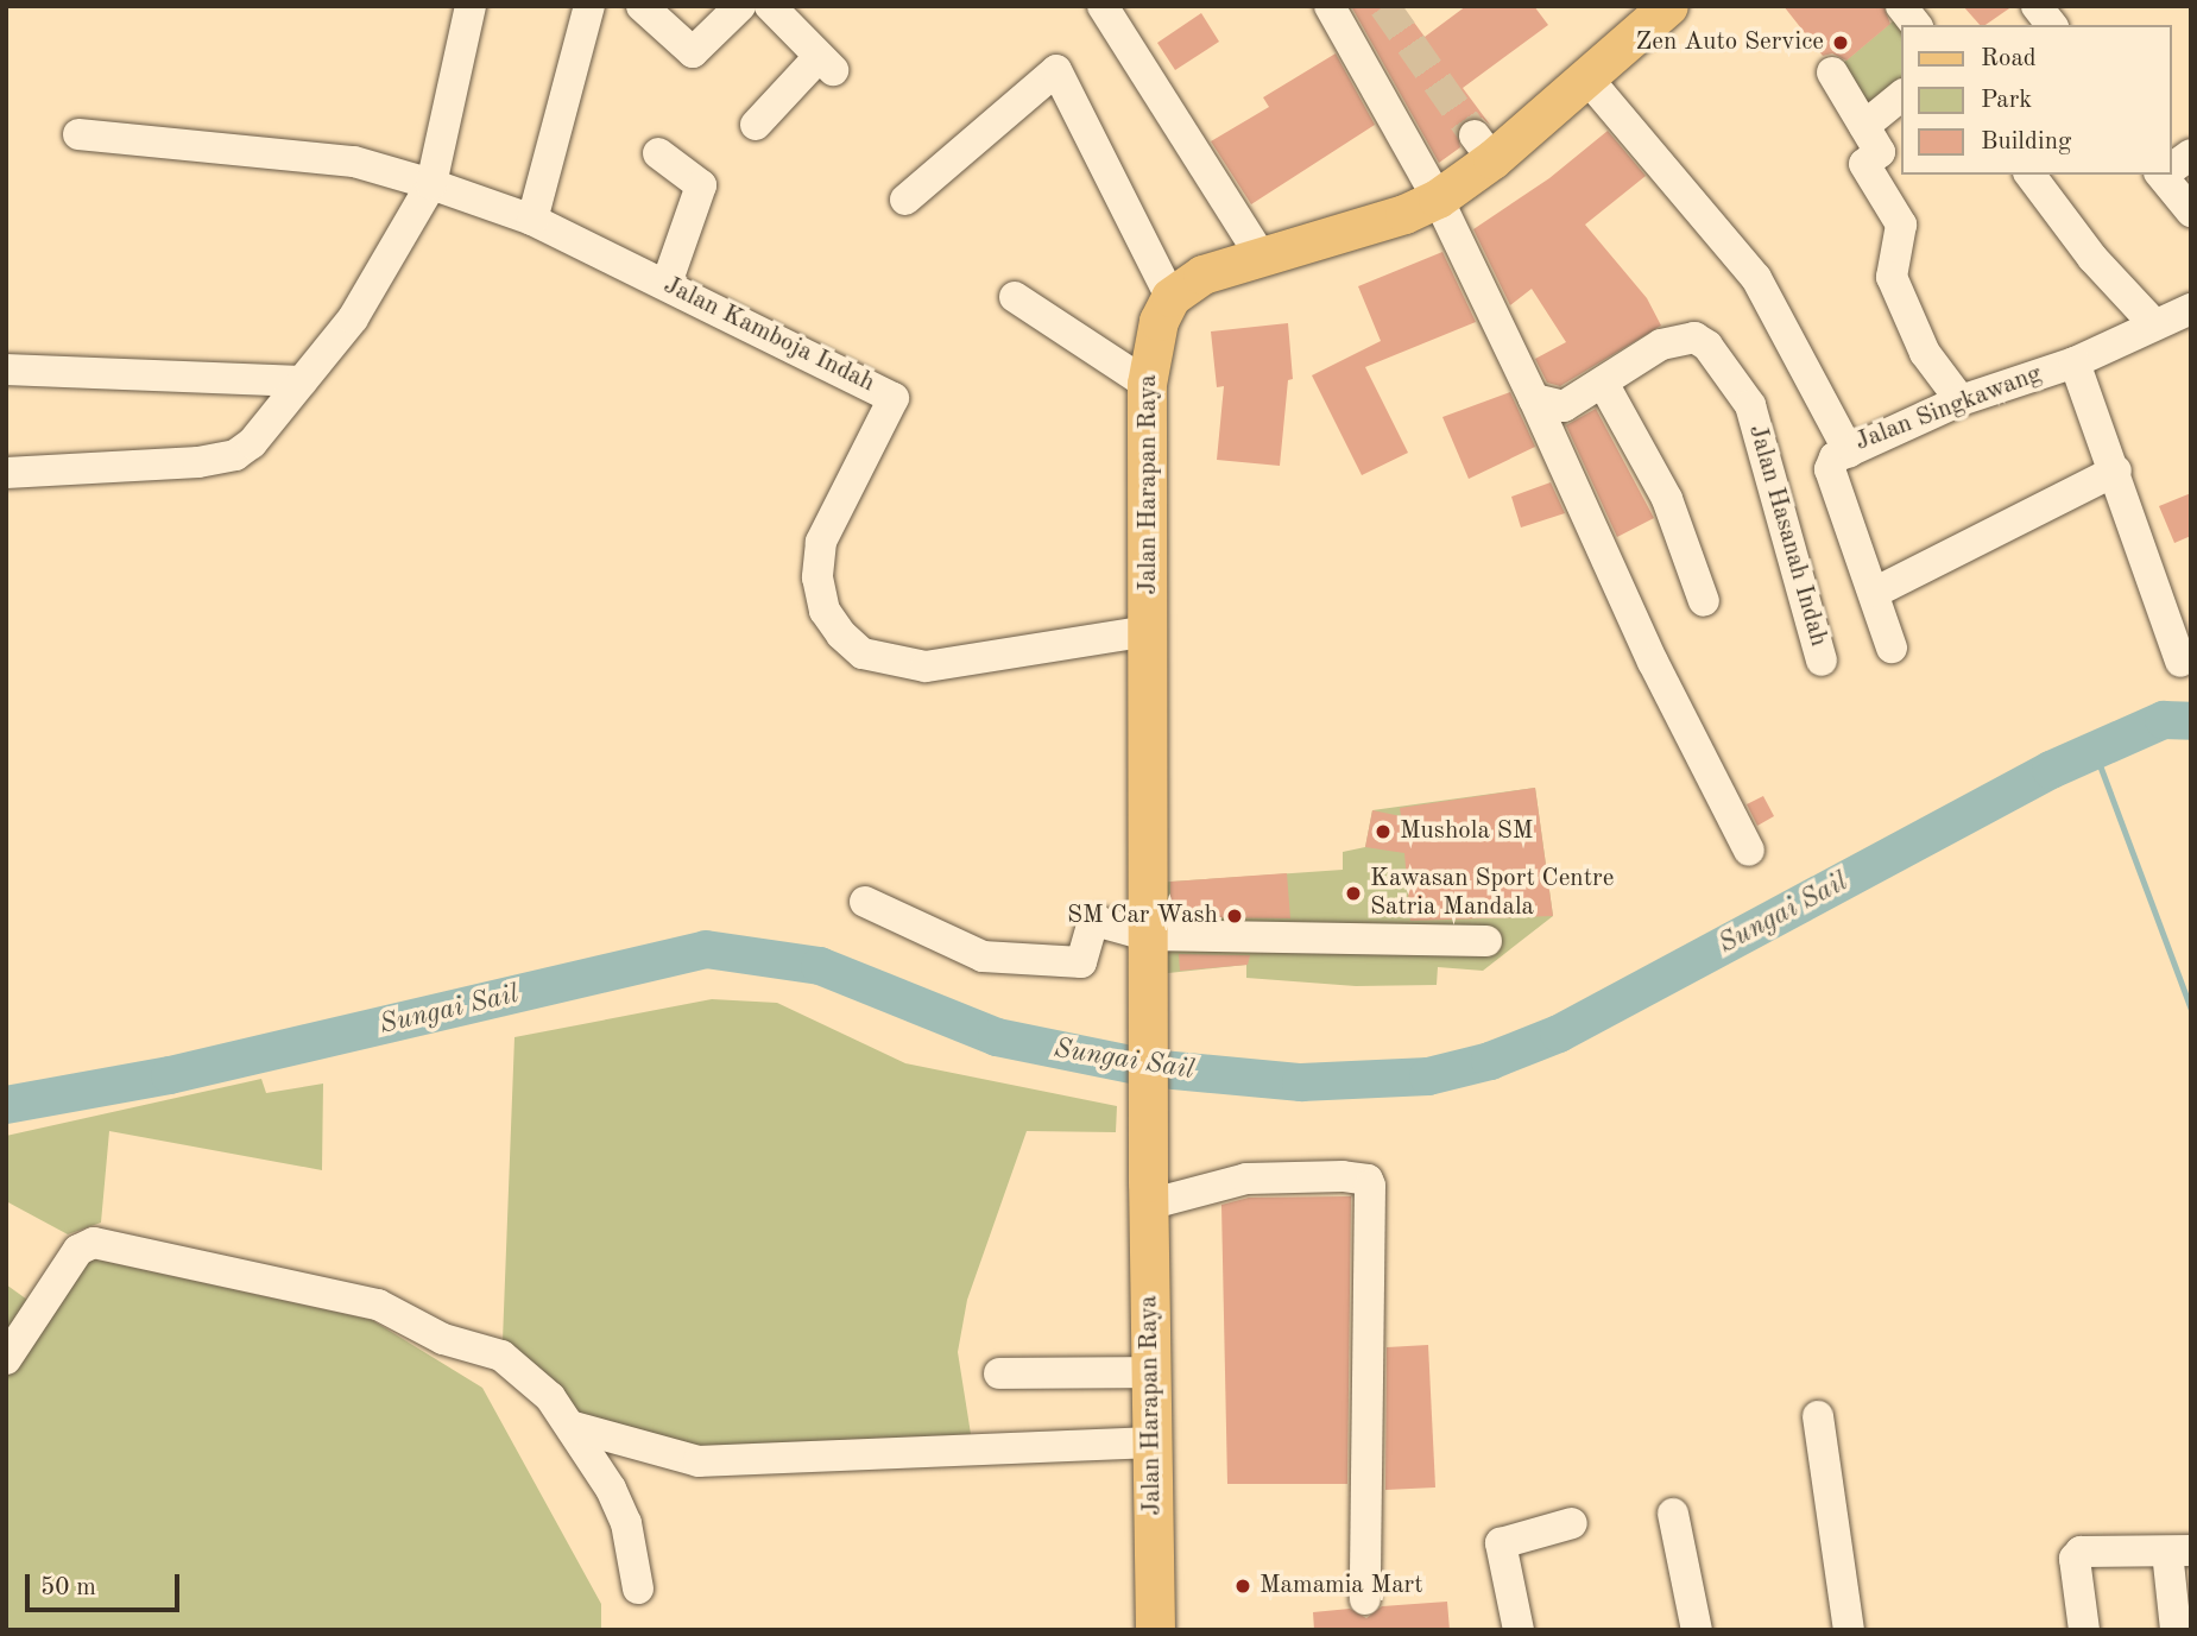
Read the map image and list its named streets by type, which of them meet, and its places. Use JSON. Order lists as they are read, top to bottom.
{
  "streets": {
    "main road": ["Jalan Harapan Raya"],
    "street": ["Jalan Kamboja Indah", "Jalan Singkawang", "Jalan Hasanah Indah"]
  },
  "crossings": [
    ["Jalan Kamboja Indah", "Jalan Harapan Raya"]
  ],
  "water": ["Sungai Sail"],
  "places": [
    "Zen Auto Service",
    "Mushola SM",
    "Kawasan Sport Centre Satria Mandala",
    "SM Car Wash",
    "Mamamia Mart"
  ],
  "legend": ["Road", "Park", "Building"],
  "scale_bar": "50 m"
}
